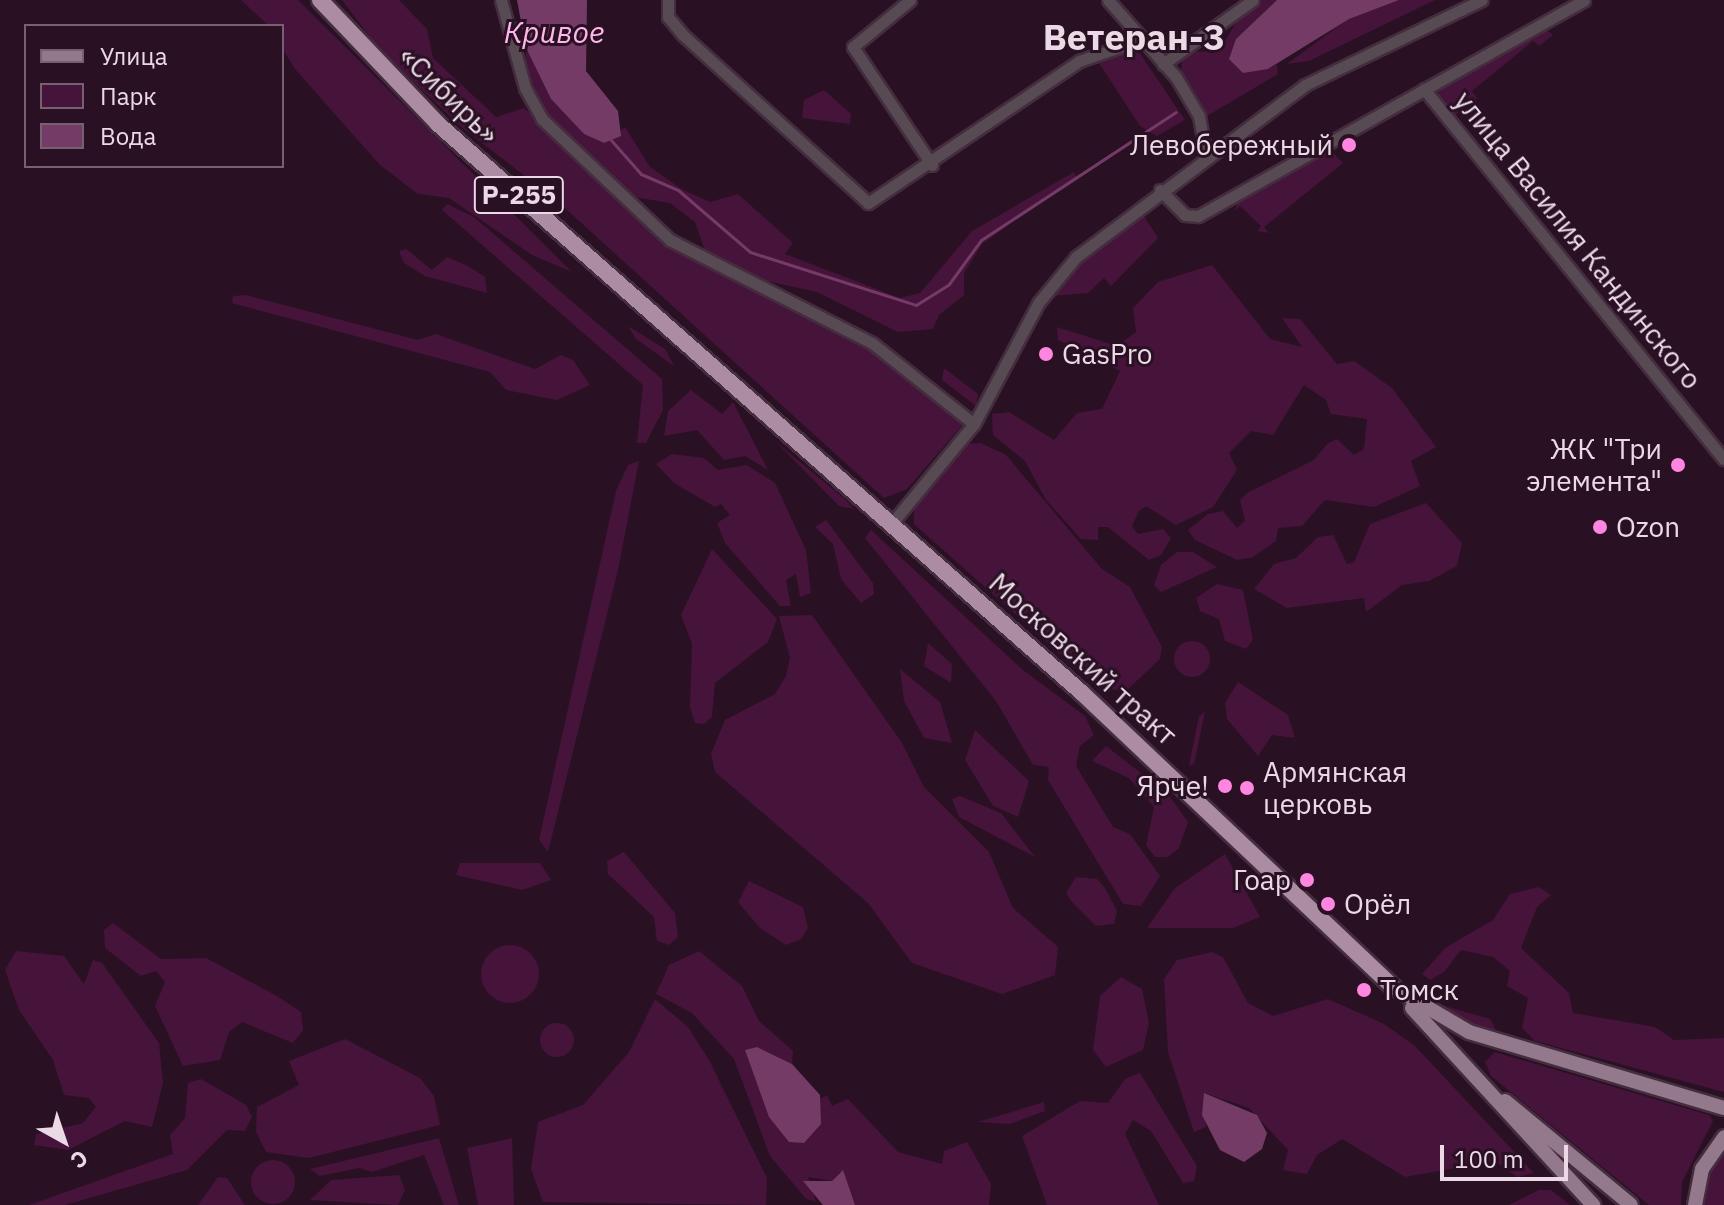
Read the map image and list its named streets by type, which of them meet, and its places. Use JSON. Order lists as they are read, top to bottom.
{
  "streets": {
    "highway": ["«Сибирь»", "Р-255", "Московский тракт"],
    "street": ["улица Василия Кандинского"]
  },
  "crossings": [
    ["«Сибирь»", "Московский тракт"]
  ],
  "districts": ["Ветеран-3"],
  "water": ["Кривое"],
  "places": [
    "Левобережный",
    "GasPro",
    "ЖК \"Три элемента\"",
    "Ozon",
    "Ярче!",
    "Армянская церковь",
    "Гоар",
    "Орёл",
    "Томск"
  ],
  "legend": ["Улица", "Парк", "Вода"],
  "scale_bar": "100 m",
  "north": "bottom right"
}
